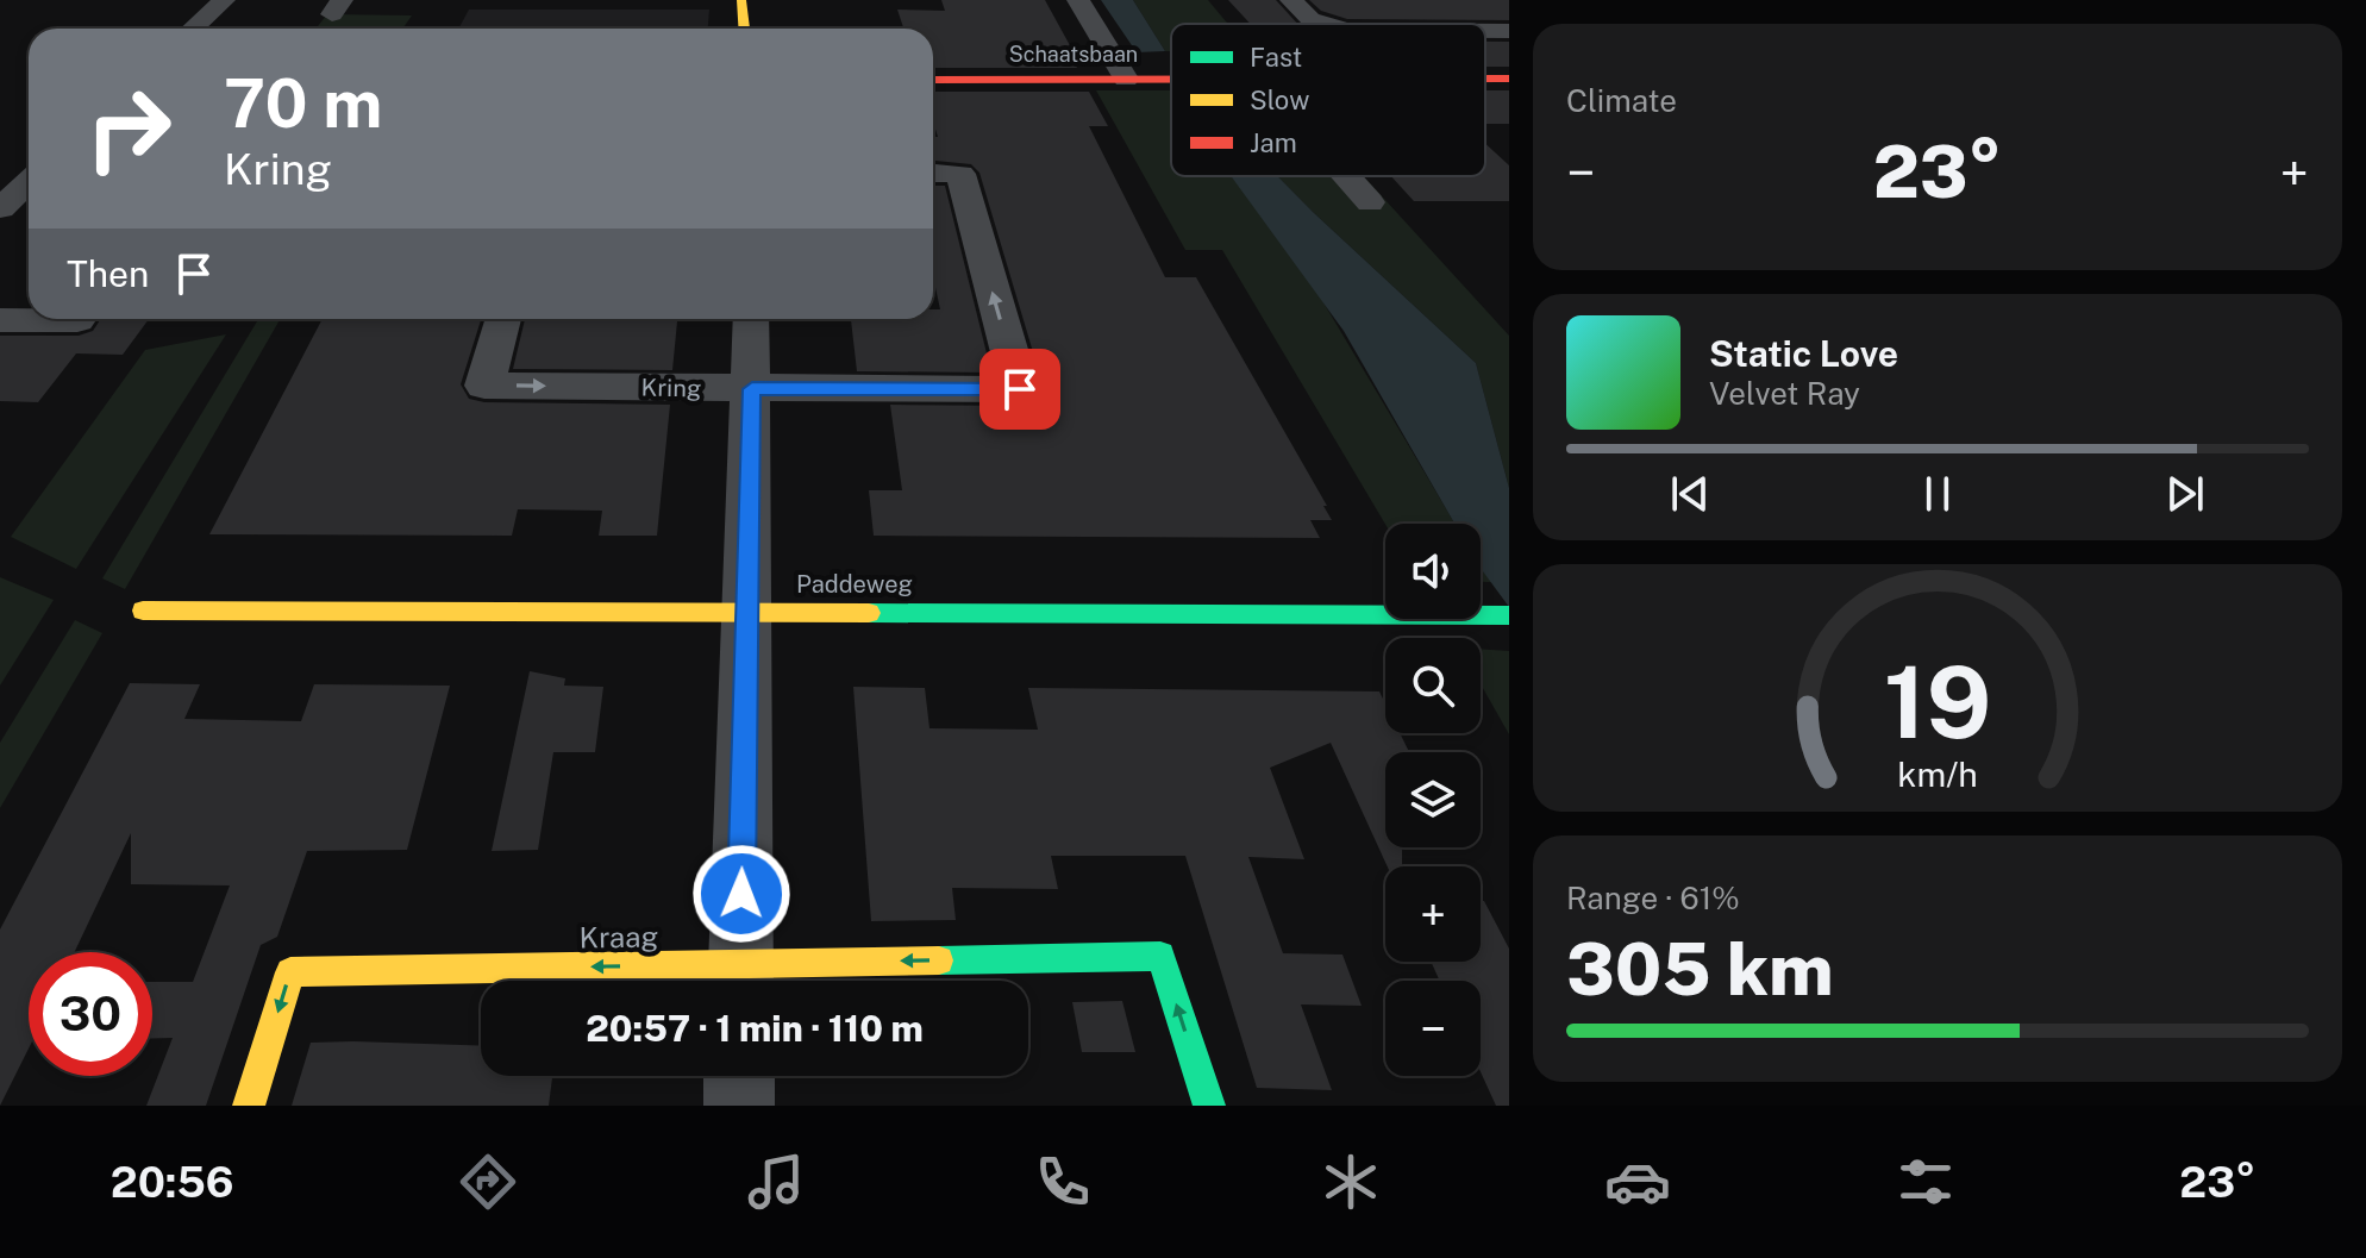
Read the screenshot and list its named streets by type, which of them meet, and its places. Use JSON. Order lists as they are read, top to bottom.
{
  "streets": {
    "street": [
      "Schaatsbaan",
      "Kring",
      "Paddeweg",
      "Kraag"
    ]
  },
  "one_way": ["Kraag"],
  "legend": ["Fast", "Slow", "Jam"],
  "page": {
    "tile": [
      "Climate",
      ["Range · 61%", "305 km"]
    ],
    "turn": ["70 m", "Kring"],
    "heat": ["−", "23°", "+"],
    "then": "Then",
    "song": ["Static Love", "Velvet Ray"],
    "map_buttons": ["+", "−"],
    "limit": "30",
    "trip": "20:57 · 1 min · 110 m",
    "tabs": ["20:56", "23°"],
    "gauge": ["19", "km/h"]
  }
}
